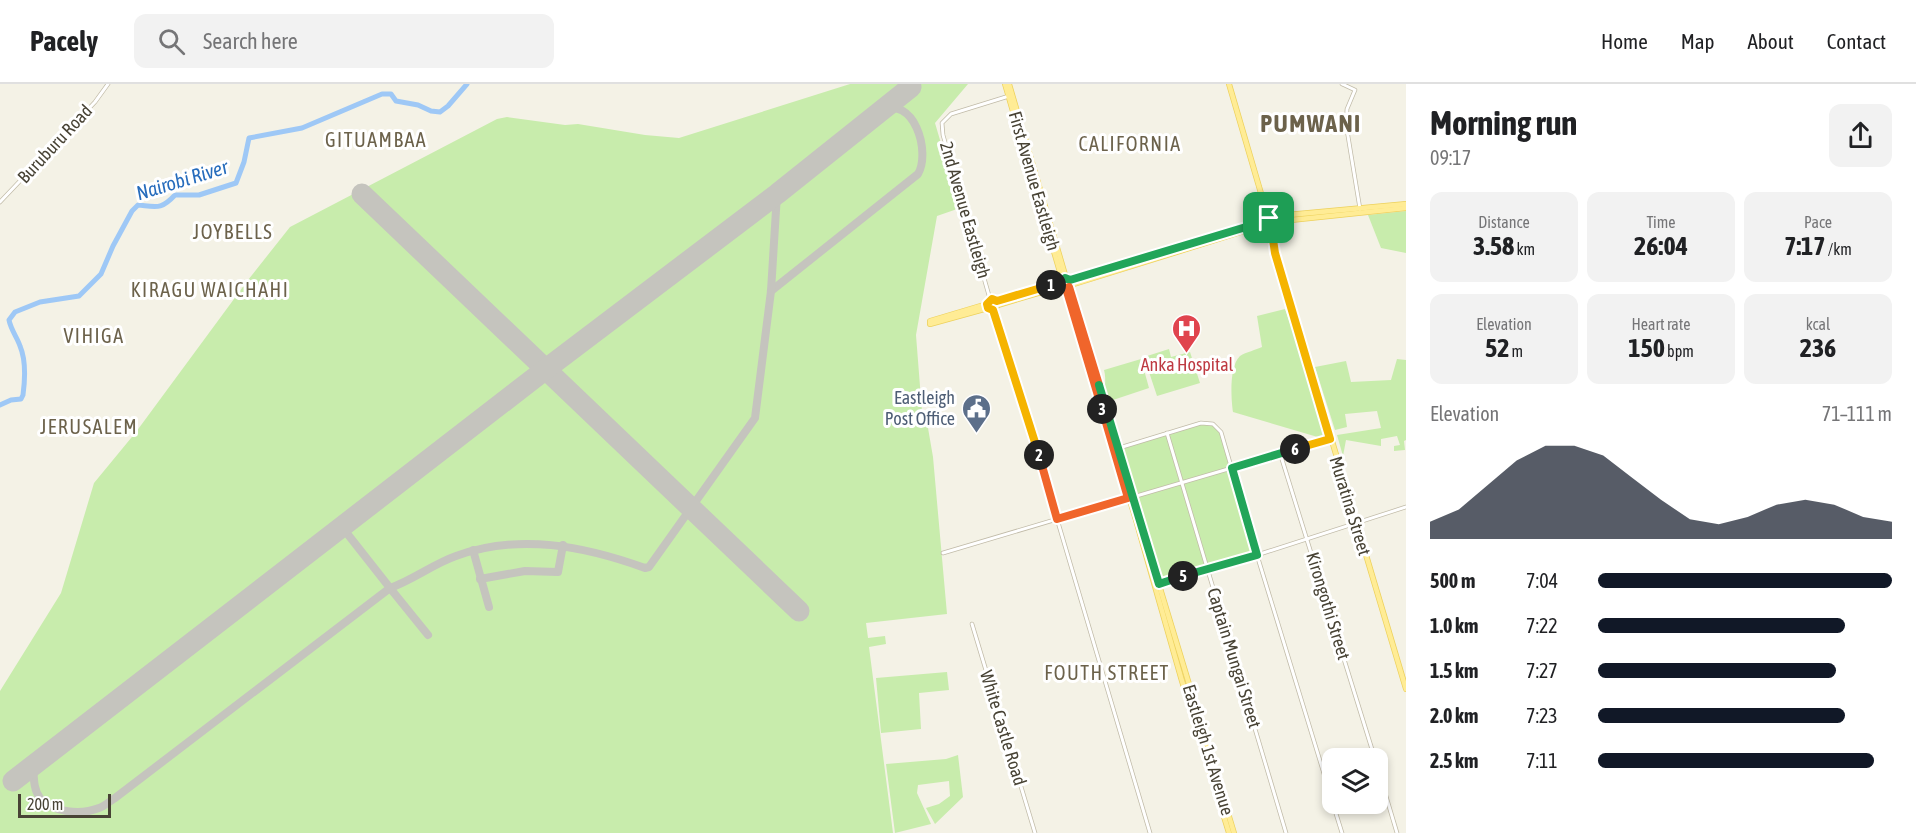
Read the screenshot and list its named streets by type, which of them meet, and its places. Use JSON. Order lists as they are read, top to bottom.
{
  "streets": {
    "main road": ["First Avenue Eastleigh", "Muratina Street", "Eastleigh 1st Avenue"],
    "street": [
      "Buruburu Road",
      "2nd Avenue Eastleigh",
      "Kirongothi Street",
      "Captain Mungai Street",
      "White Castle Road"
    ]
  },
  "crossings": [
    ["First Avenue Eastleigh", "2nd Avenue Eastleigh"],
    ["First Avenue Eastleigh", "Eastleigh 1st Avenue"]
  ],
  "districts": [
    "PUMWANI",
    "GITUAMBAA",
    "CALIFORNIA",
    "JOYBELLS",
    "KIRAGU WAICHAHI",
    "VIHIGA",
    "JERUSALEM",
    "FOUTH STREET"
  ],
  "water": ["Nairobi River"],
  "places": {
    "hospital": ["Anka Hospital"],
    "public building": ["Eastleigh Post Office"]
  },
  "scale_bar": "200 m",
  "page": {
    "header": "Pacely",
    "search": "Search here",
    "nav": [
      "Home",
      "Map",
      "About",
      "Contact"
    ],
    "heading": ["Morning run", "09:17"],
    "stats": [
      ["Distance", "3.58 km"],
      ["Time", "26:04"],
      ["Pace", "7:17 /km"],
      ["Elevation", "52 m"],
      ["Heart rate", "150 bpm"],
      ["kcal", "236"]
    ],
    "pins": [
      "1",
      "3",
      "6",
      "2",
      "5"
    ],
    "chart": ["Elevation", "71–111 m"],
    "list": [
      {
        "name": "500 m",
        "note": "7:04"
      },
      {
        "name": "1.0 km",
        "note": "7:22"
      },
      {
        "name": "1.5 km",
        "note": "7:27"
      },
      {
        "name": "2.0 km",
        "note": "7:23"
      },
      {
        "name": "2.5 km",
        "note": "7:11"
      }
    ],
    "scale": "200 m"
  }
}
